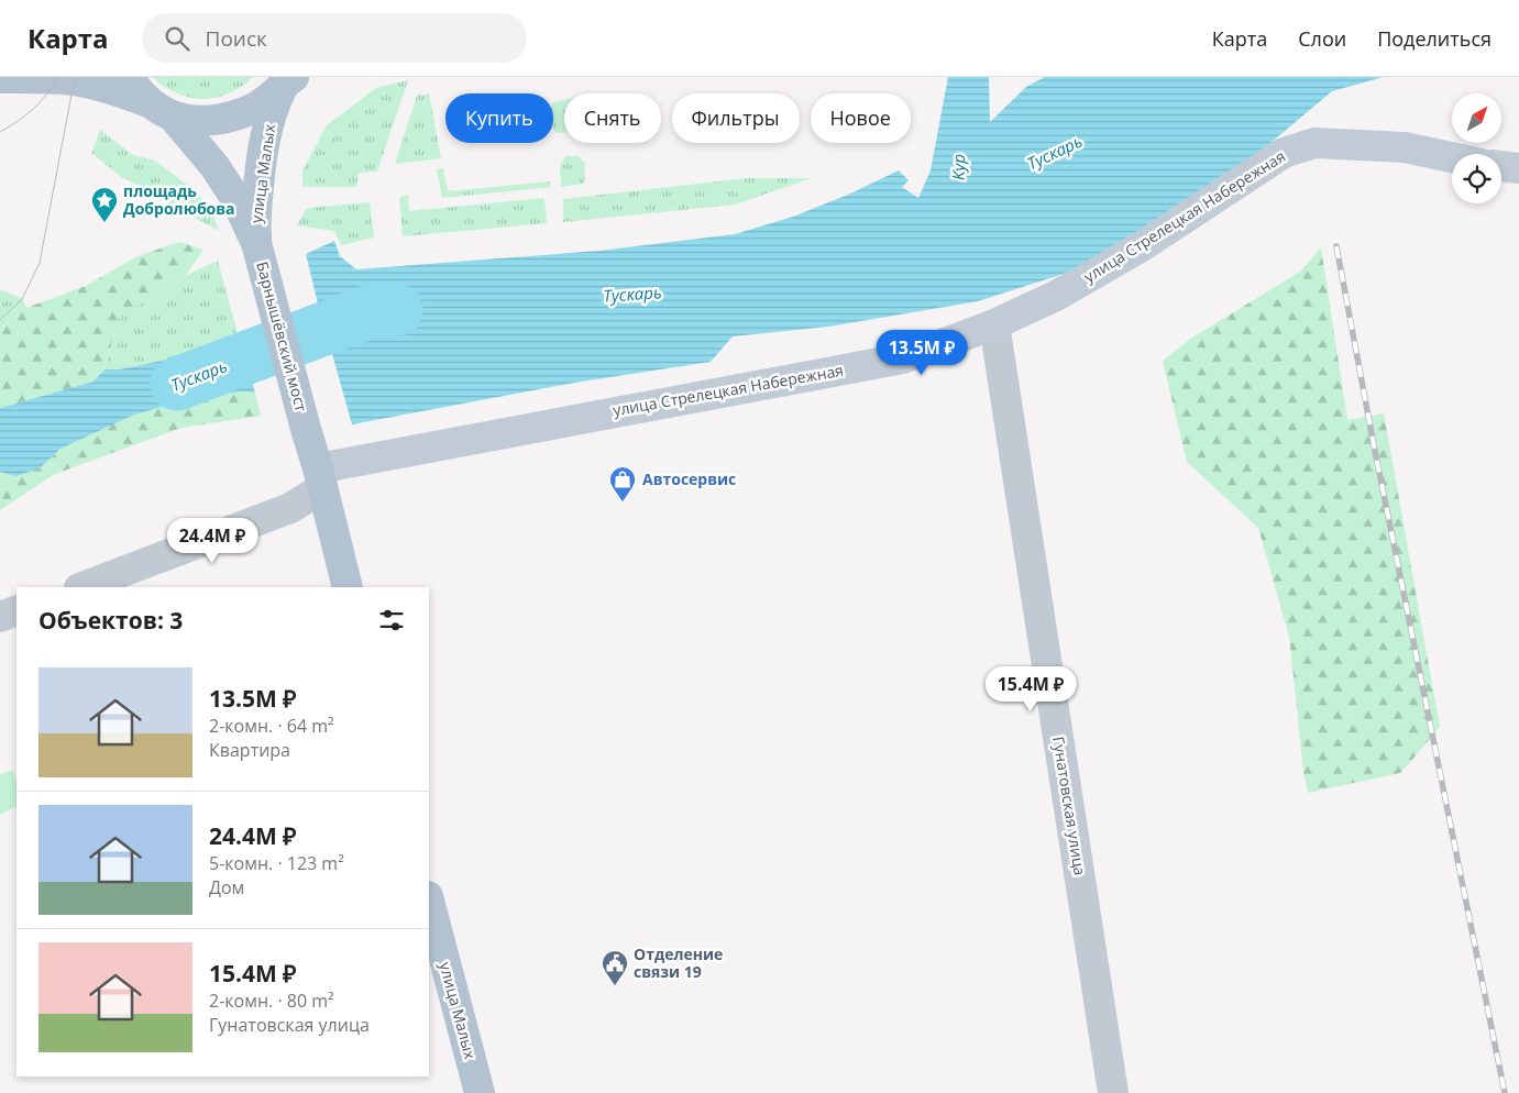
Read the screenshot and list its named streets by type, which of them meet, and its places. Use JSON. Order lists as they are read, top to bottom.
{
  "streets": {
    "main road": ["улица Малых", "Барнышёвский мост"],
    "street": ["улица Стрелецкая Набережная", "Гунатовская улица"]
  },
  "crossings": [
    ["улица Малых", "Барнышёвский мост"],
    ["улица Стрелецкая Набережная", "Барнышёвский мост"],
    ["улица Стрелецкая Набережная", "Гунатовская улица"]
  ],
  "water": ["Тускарь", "Кур"],
  "places": {
    "place": ["площадь Добролюбова"],
    "shop": ["Автосервис"],
    "public building": ["Отделение связи 19"]
  },
  "north": "top right",
  "page": {
    "header": "Карта",
    "search": "Поиск",
    "nav": ["Карта", "Слои", "Поделиться"],
    "chip": [
      "Купить",
      "Снять",
      "Фильтры",
      "Новое"
    ],
    "price": ["13.5M ₽", "24.4M ₽", "15.4M ₽"],
    "heading": "Объектов: 3",
    "list": [
      {
        "name": "13.5M ₽",
        "note": "2-комн. · 64 m² · Квартира"
      },
      {
        "name": "24.4M ₽",
        "note": "5-комн. · 123 m² · Дом"
      },
      {
        "name": "15.4M ₽",
        "note": "2-комн. · 80 m² · Гунатовская улица"
      }
    ]
  }
}
